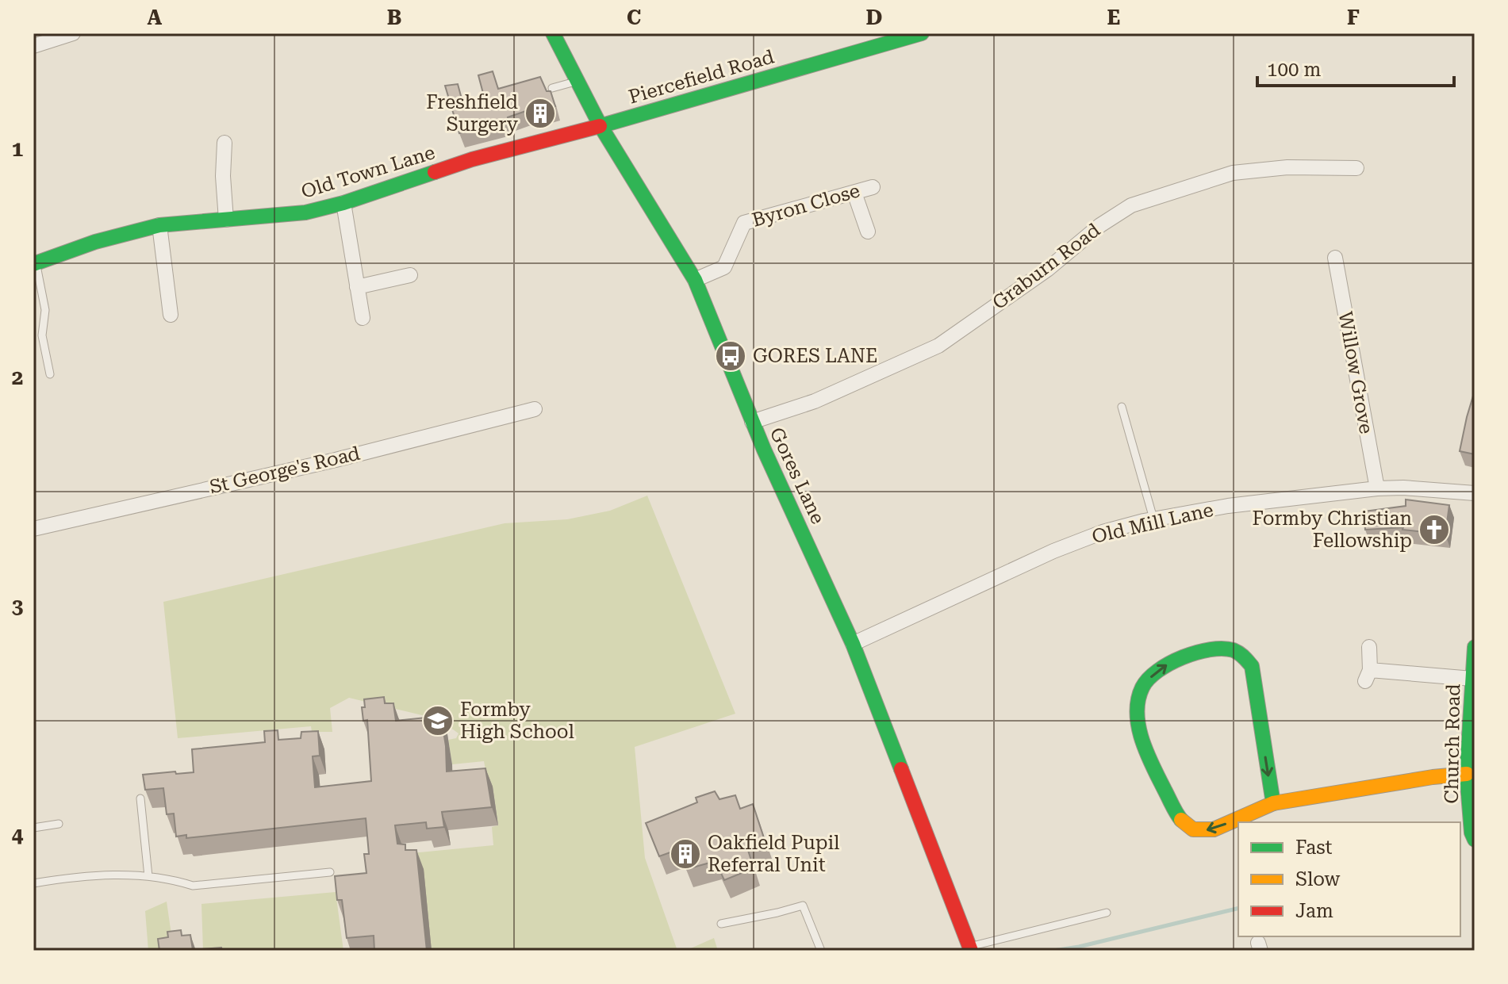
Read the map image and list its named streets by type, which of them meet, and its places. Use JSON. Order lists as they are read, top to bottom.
{
  "streets": {
    "street": [
      "Piercefield Road",
      "Old Town Lane",
      "Byron Close",
      "Graburn Road",
      "Willow Grove",
      "St George's Road",
      "Gores Lane",
      "Old Mill Lane",
      "Church Road"
    ]
  },
  "crossings": [
    ["Piercefield Road", "Old Town Lane"],
    ["Piercefield Road", "Gores Lane"],
    ["Old Town Lane", "Gores Lane"],
    ["Byron Close", "Gores Lane"],
    ["Graburn Road", "Gores Lane"],
    ["Willow Grove", "Old Mill Lane"],
    ["Gores Lane", "Old Mill Lane"]
  ],
  "places": {
    "building": ["Freshfield Surgery", "Oakfield Pupil Referral Unit"],
    "bus stop": ["GORES LANE"],
    "church": ["Formby Christian Fellowship"],
    "school or university": ["Formby High School"]
  },
  "legend": ["Fast", "Slow", "Jam"],
  "scale_bar": "100 m",
  "grid": {
    "columns": [
      "A",
      "B",
      "C",
      "D",
      "E",
      "F"
    ],
    "rows": [
      "1",
      "2",
      "3",
      "4"
    ]
  }
}
